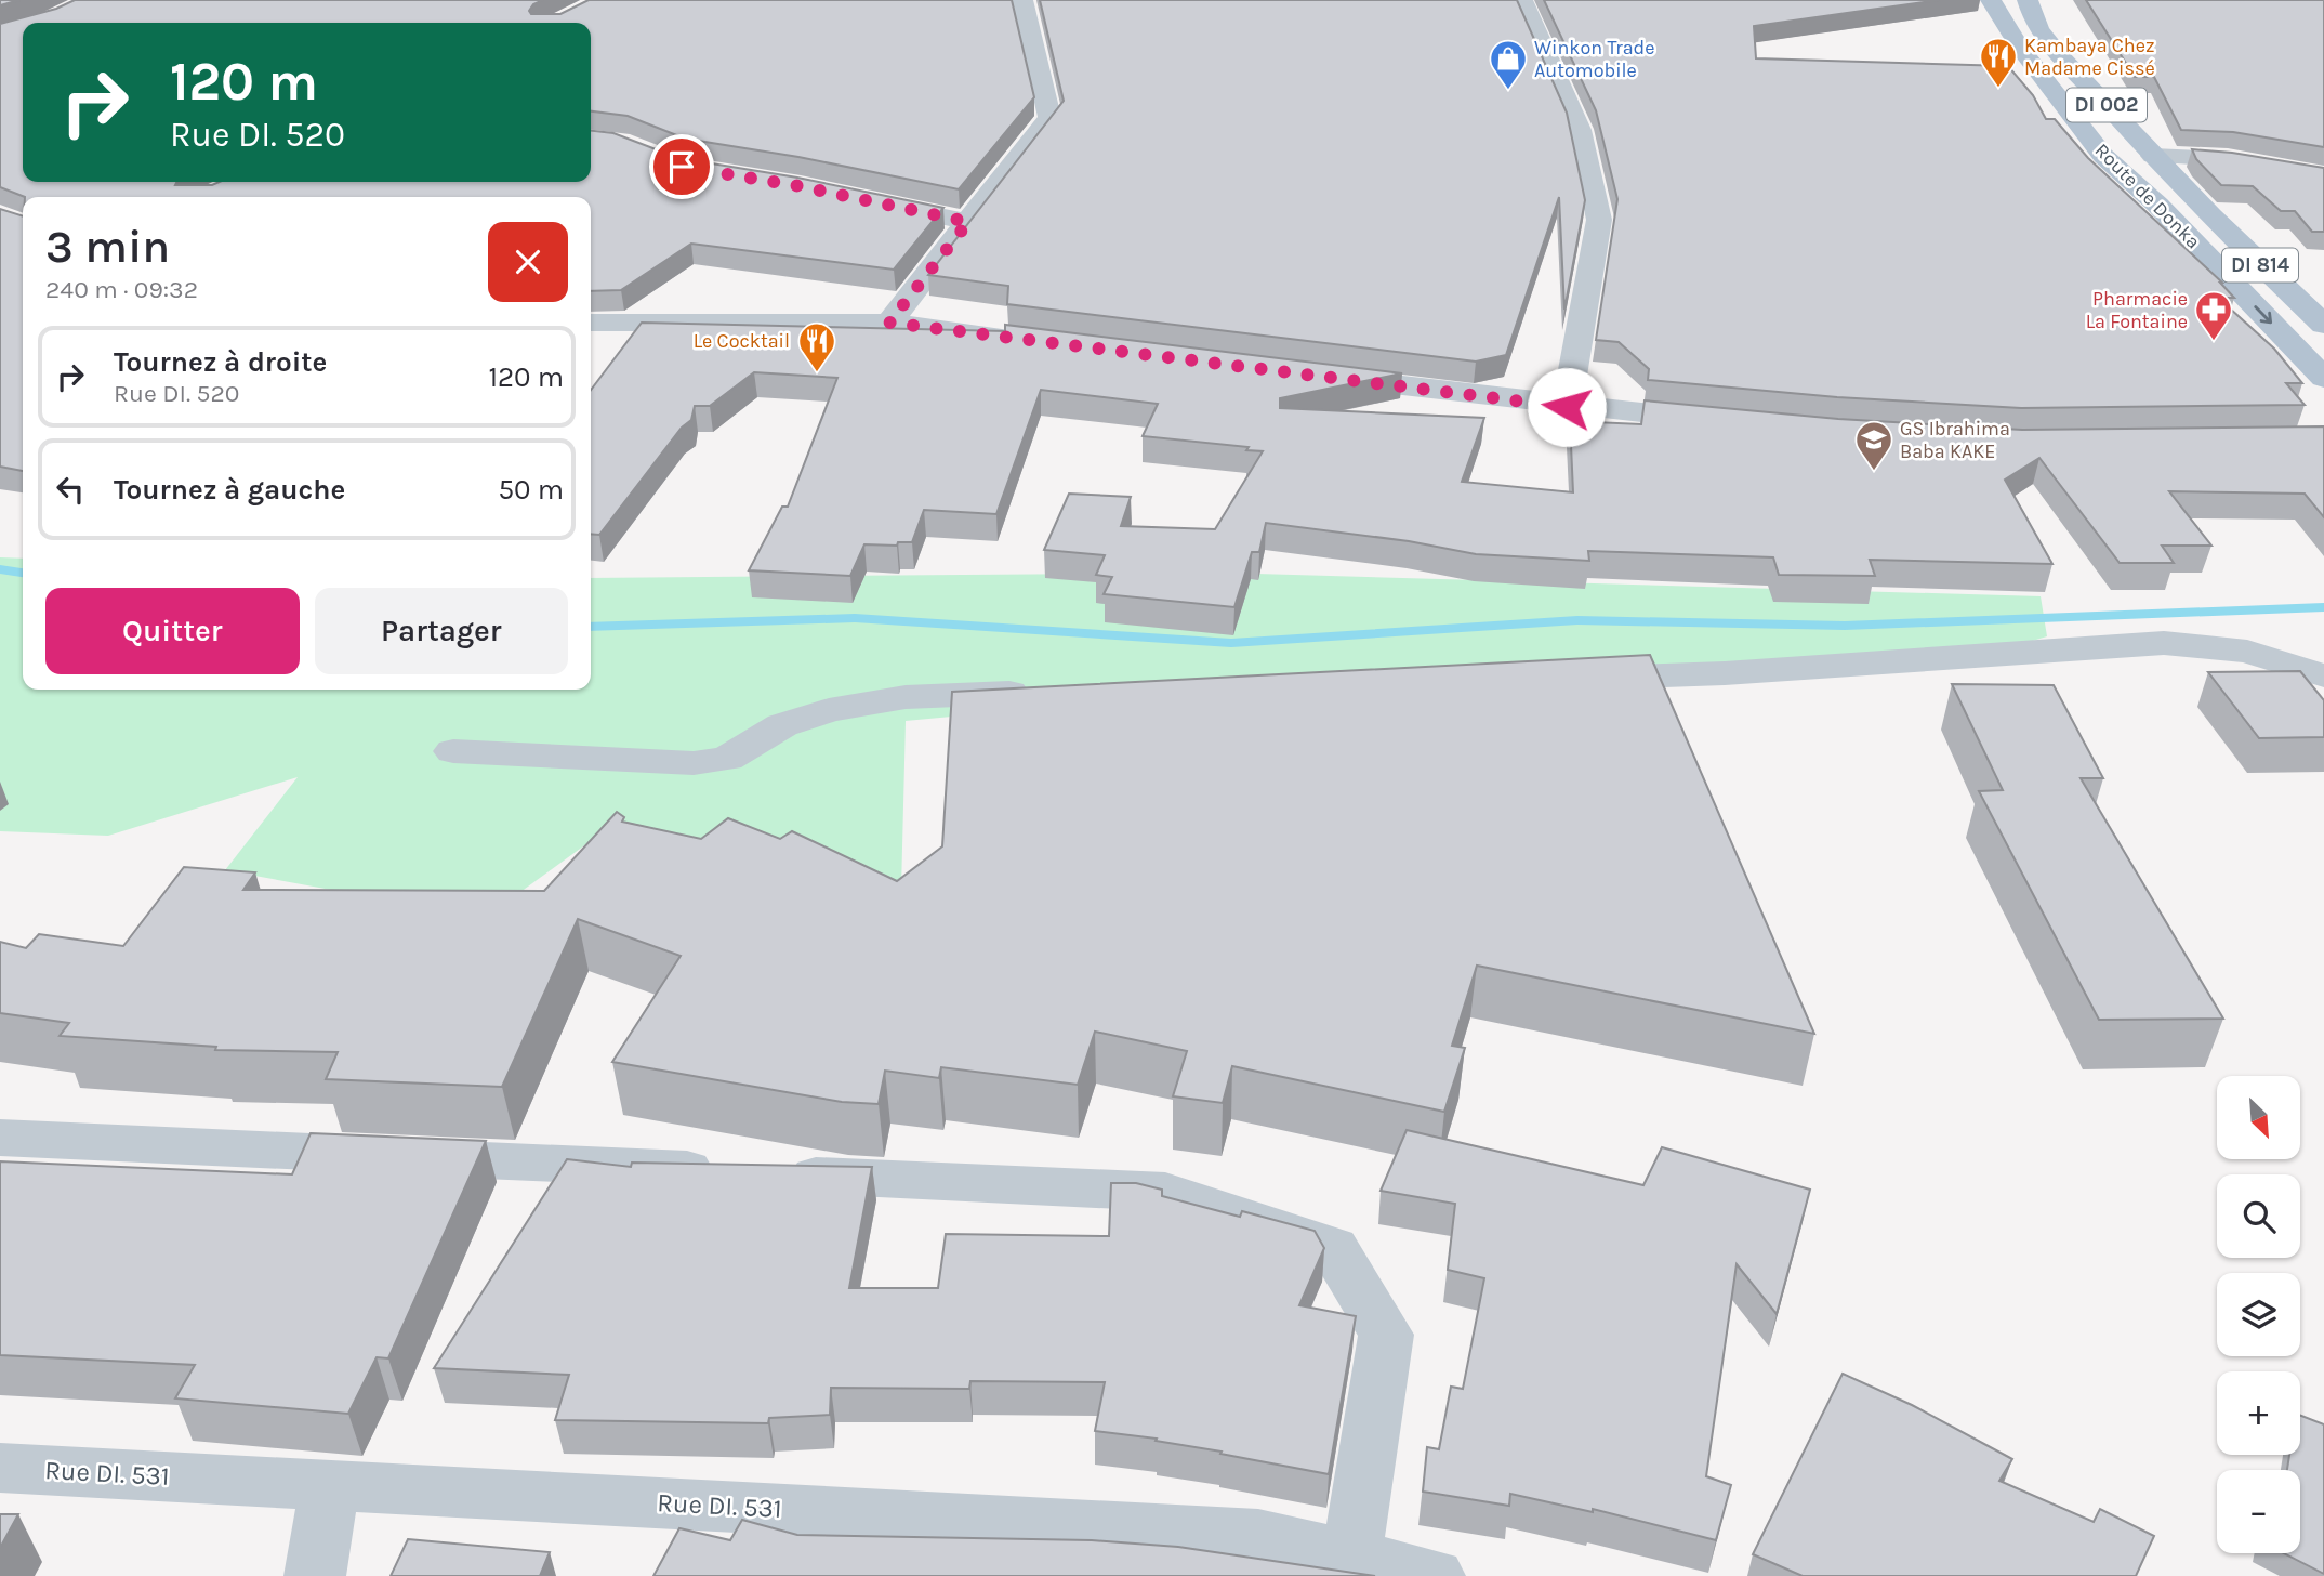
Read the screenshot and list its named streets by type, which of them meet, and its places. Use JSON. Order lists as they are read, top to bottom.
{
  "streets": {
    "main road": ["DI 002", "Route de Donka", "DI 814"],
    "street": ["Rue DI. 531"]
  },
  "places": {
    "restaurant": ["Kambaya Chez Madame Cissé", "Le Cocktail"],
    "shop": ["Winkon Trade Automobile"],
    "pharmacy": ["Pharmacie La Fontaine"],
    "school or university": ["GS Ibrahima Baba KAKE"]
  },
  "north": "bottom right",
  "page": {
    "turn": ["120 m", "Rue DI. 520"],
    "heading": ["3 min", "240 m · 09:32"],
    "list": [
      {
        "name": "Tournez à droite",
        "note": "Rue DI. 520",
        "value": "120 m"
      },
      {
        "name": "Tournez à gauche",
        "value": "50 m"
      }
    ],
    "buttons": ["Quitter", "Partager"],
    "map_buttons": ["+", "−"]
  }
}
